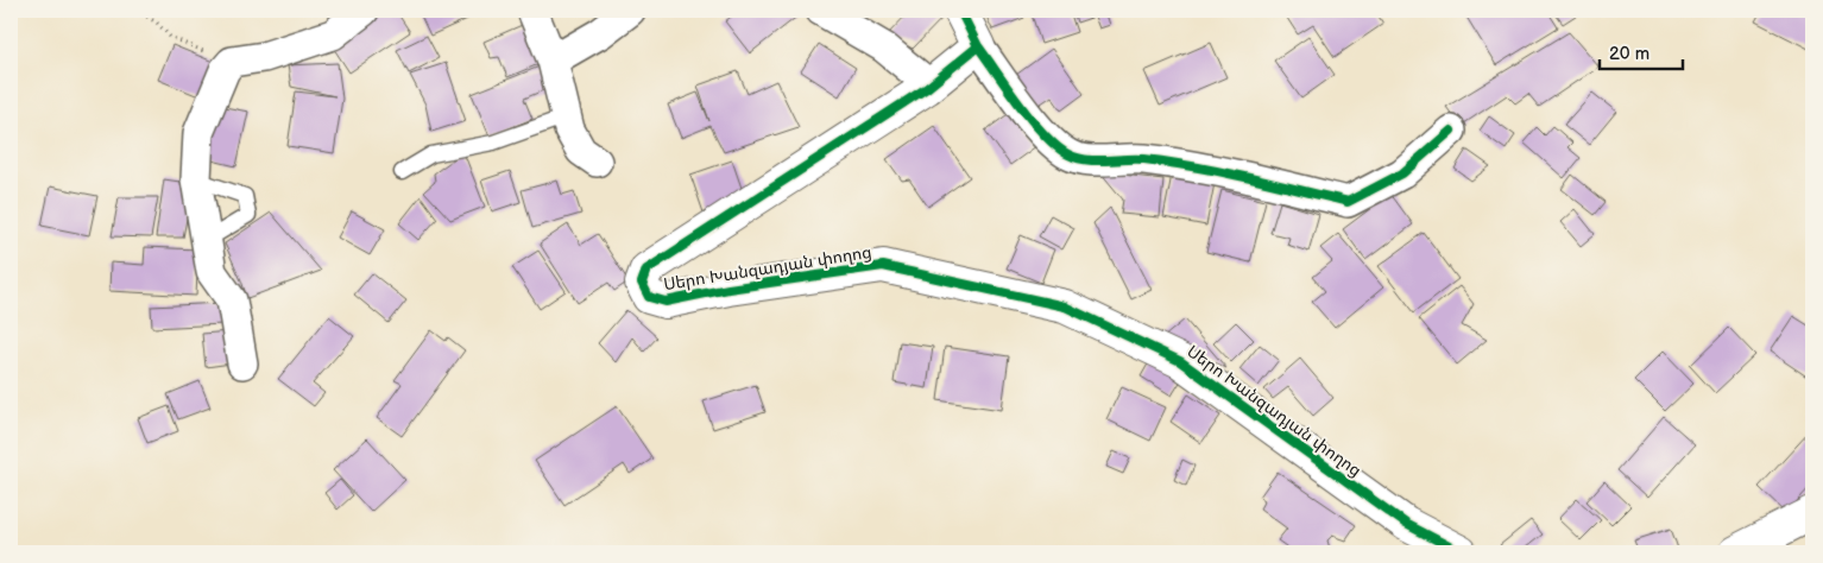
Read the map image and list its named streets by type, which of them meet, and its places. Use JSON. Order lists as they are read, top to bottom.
{
  "streets": {
    "street": ["Սերո Խանզադյան փողոց"]
  },
  "scale_bar": "20 m"
}
